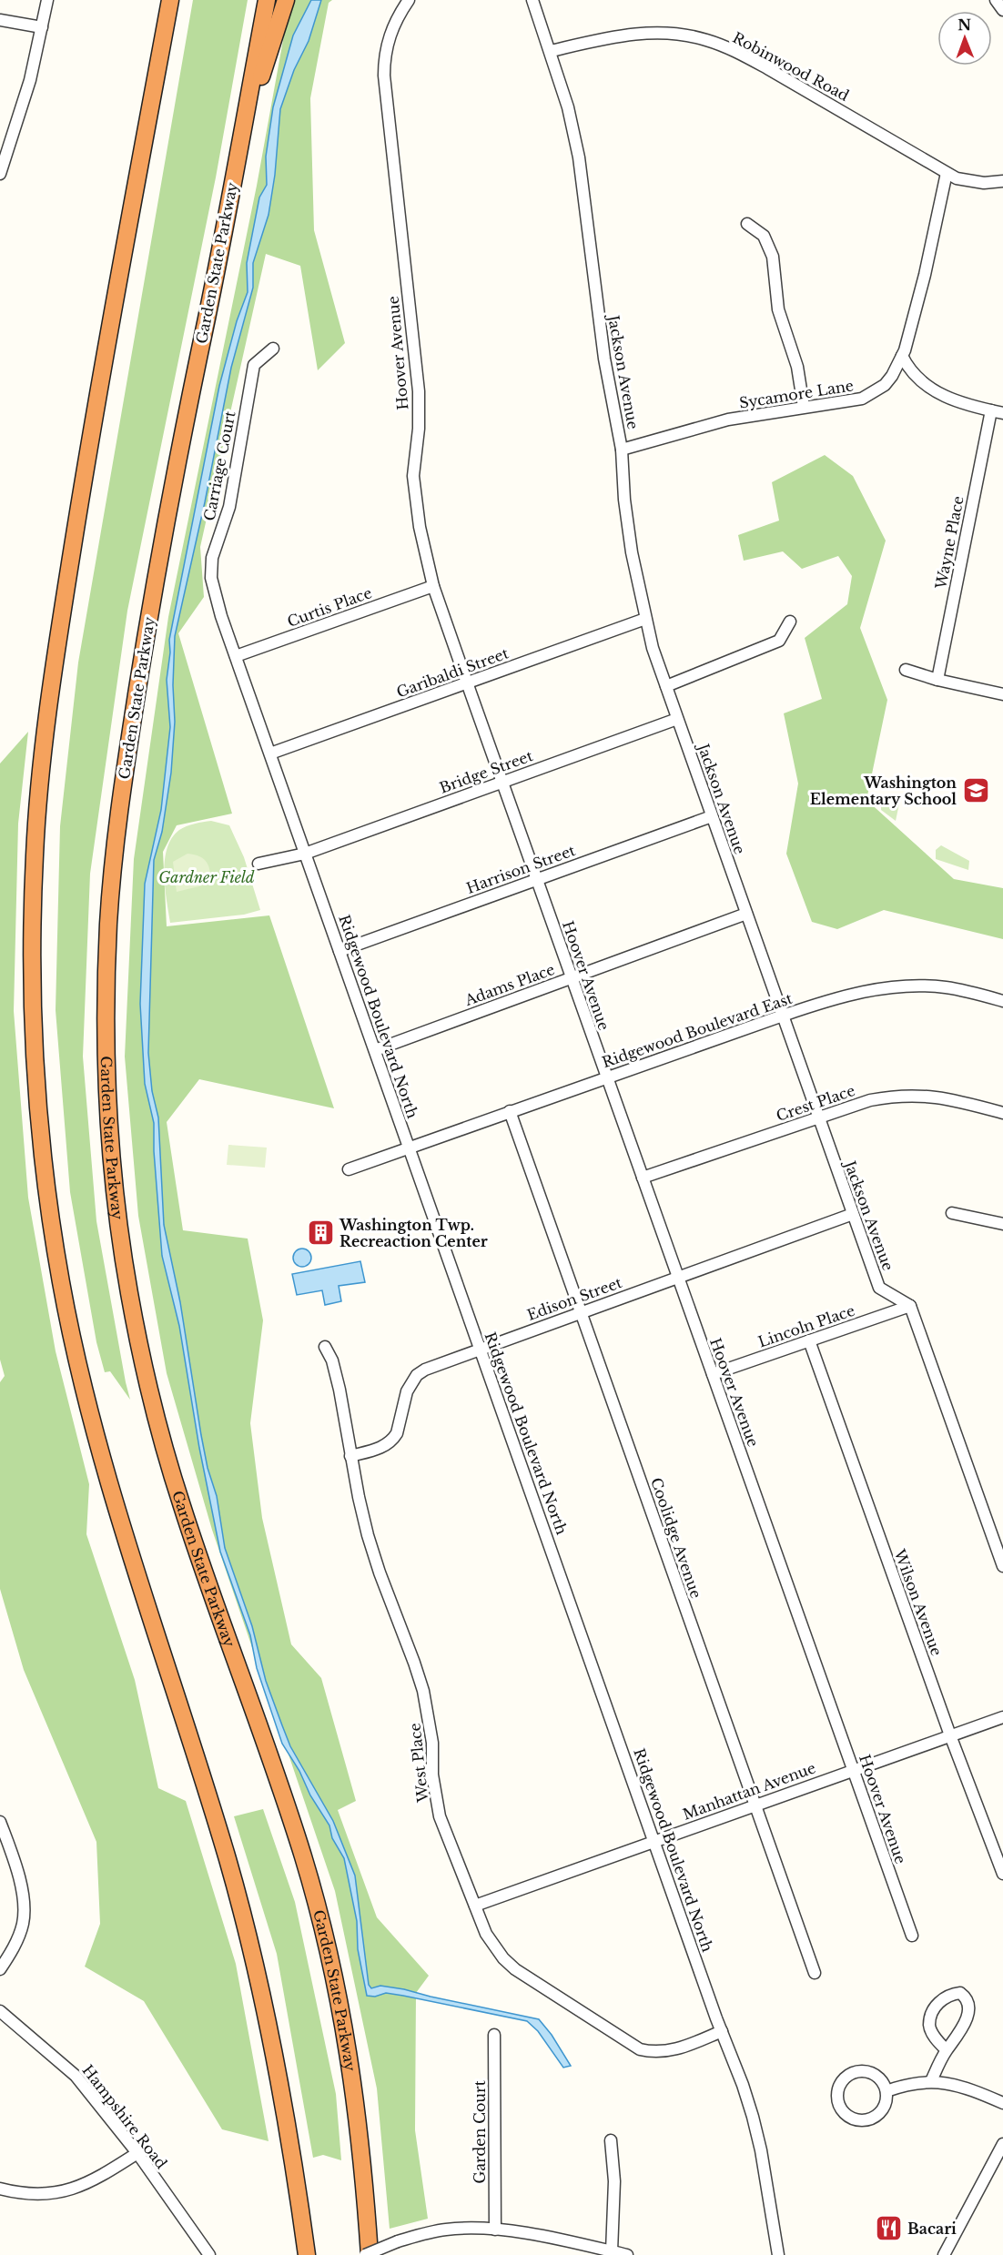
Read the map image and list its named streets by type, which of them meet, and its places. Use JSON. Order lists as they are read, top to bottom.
{
  "streets": {
    "highway": ["Garden State Parkway"],
    "street": [
      "Robinwood Road",
      "Hoover Avenue",
      "Jackson Avenue",
      "Sycamore Lane",
      "Carriage Court",
      "Wayne Place",
      "Curtis Place",
      "Garibaldi Street",
      "Bridge Street",
      "Harrison Street",
      "Adams Place",
      "Ridgewood Boulevard North",
      "Ridgewood Boulevard East",
      "Crest Place",
      "Edison Street",
      "Lincoln Place",
      "Coolidge Avenue",
      "Wilson Avenue",
      "West Place",
      "Manhattan Avenue",
      "Hampshire Road",
      "Garden Court"
    ]
  },
  "crossings": [
    ["Robinwood Road", "Jackson Avenue"],
    ["Robinwood Road", "Sycamore Lane"],
    ["Hoover Avenue", "Curtis Place"],
    ["Hoover Avenue", "Garibaldi Street"],
    ["Hoover Avenue", "Bridge Street"],
    ["Hoover Avenue", "Harrison Street"],
    ["Hoover Avenue", "Adams Place"],
    ["Hoover Avenue", "Ridgewood Boulevard East"],
    ["Hoover Avenue", "Crest Place"],
    ["Hoover Avenue", "Edison Street"],
    ["Hoover Avenue", "Lincoln Place"],
    ["Hoover Avenue", "Manhattan Avenue"],
    ["Jackson Avenue", "Sycamore Lane"],
    ["Jackson Avenue", "Garibaldi Street"],
    ["Jackson Avenue", "Bridge Street"],
    ["Jackson Avenue", "Harrison Street"],
    ["Jackson Avenue", "Adams Place"],
    ["Jackson Avenue", "Ridgewood Boulevard East"],
    ["Jackson Avenue", "Crest Place"],
    ["Jackson Avenue", "Edison Street"],
    ["Jackson Avenue", "Lincoln Place"],
    ["Carriage Court", "Ridgewood Boulevard North"],
    ["Curtis Place", "Ridgewood Boulevard North"],
    ["Garibaldi Street", "Ridgewood Boulevard North"],
    ["Bridge Street", "Ridgewood Boulevard North"],
    ["Harrison Street", "Ridgewood Boulevard North"],
    ["Adams Place", "Ridgewood Boulevard North"],
    ["Ridgewood Boulevard North", "Ridgewood Boulevard East"],
    ["Ridgewood Boulevard North", "Edison Street"],
    ["Ridgewood Boulevard North", "West Place"],
    ["Ridgewood Boulevard North", "Manhattan Avenue"],
    ["Ridgewood Boulevard East", "Coolidge Avenue"],
    ["Edison Street", "Coolidge Avenue"],
    ["Edison Street", "West Place"],
    ["Lincoln Place", "Wilson Avenue"],
    ["Coolidge Avenue", "Manhattan Avenue"],
    ["Wilson Avenue", "Manhattan Avenue"],
    ["West Place", "Manhattan Avenue"]
  ],
  "parks": ["Gardner Field"],
  "places": {
    "school or university": ["Washington Elementary School"],
    "building": ["Washington Twp. Recreaction Center"],
    "restaurant": ["Bacari"]
  },
  "north": "top"
}
